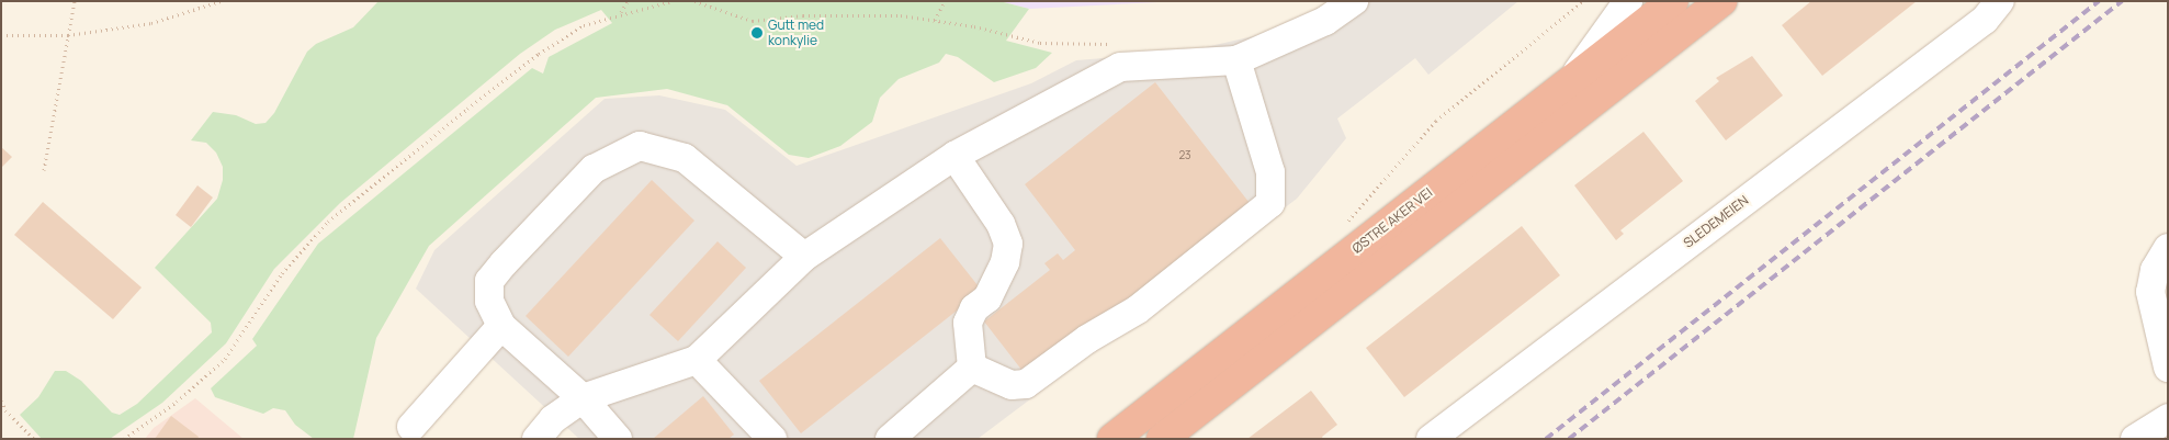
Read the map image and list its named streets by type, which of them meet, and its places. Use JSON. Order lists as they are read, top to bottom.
{
  "streets": {
    "highway": ["ØSTRE AKER VEI"],
    "street": ["SLEDEMEIEN"]
  },
  "places": ["Gutt med konkylie"],
  "house_numbers": ["23"]
}
